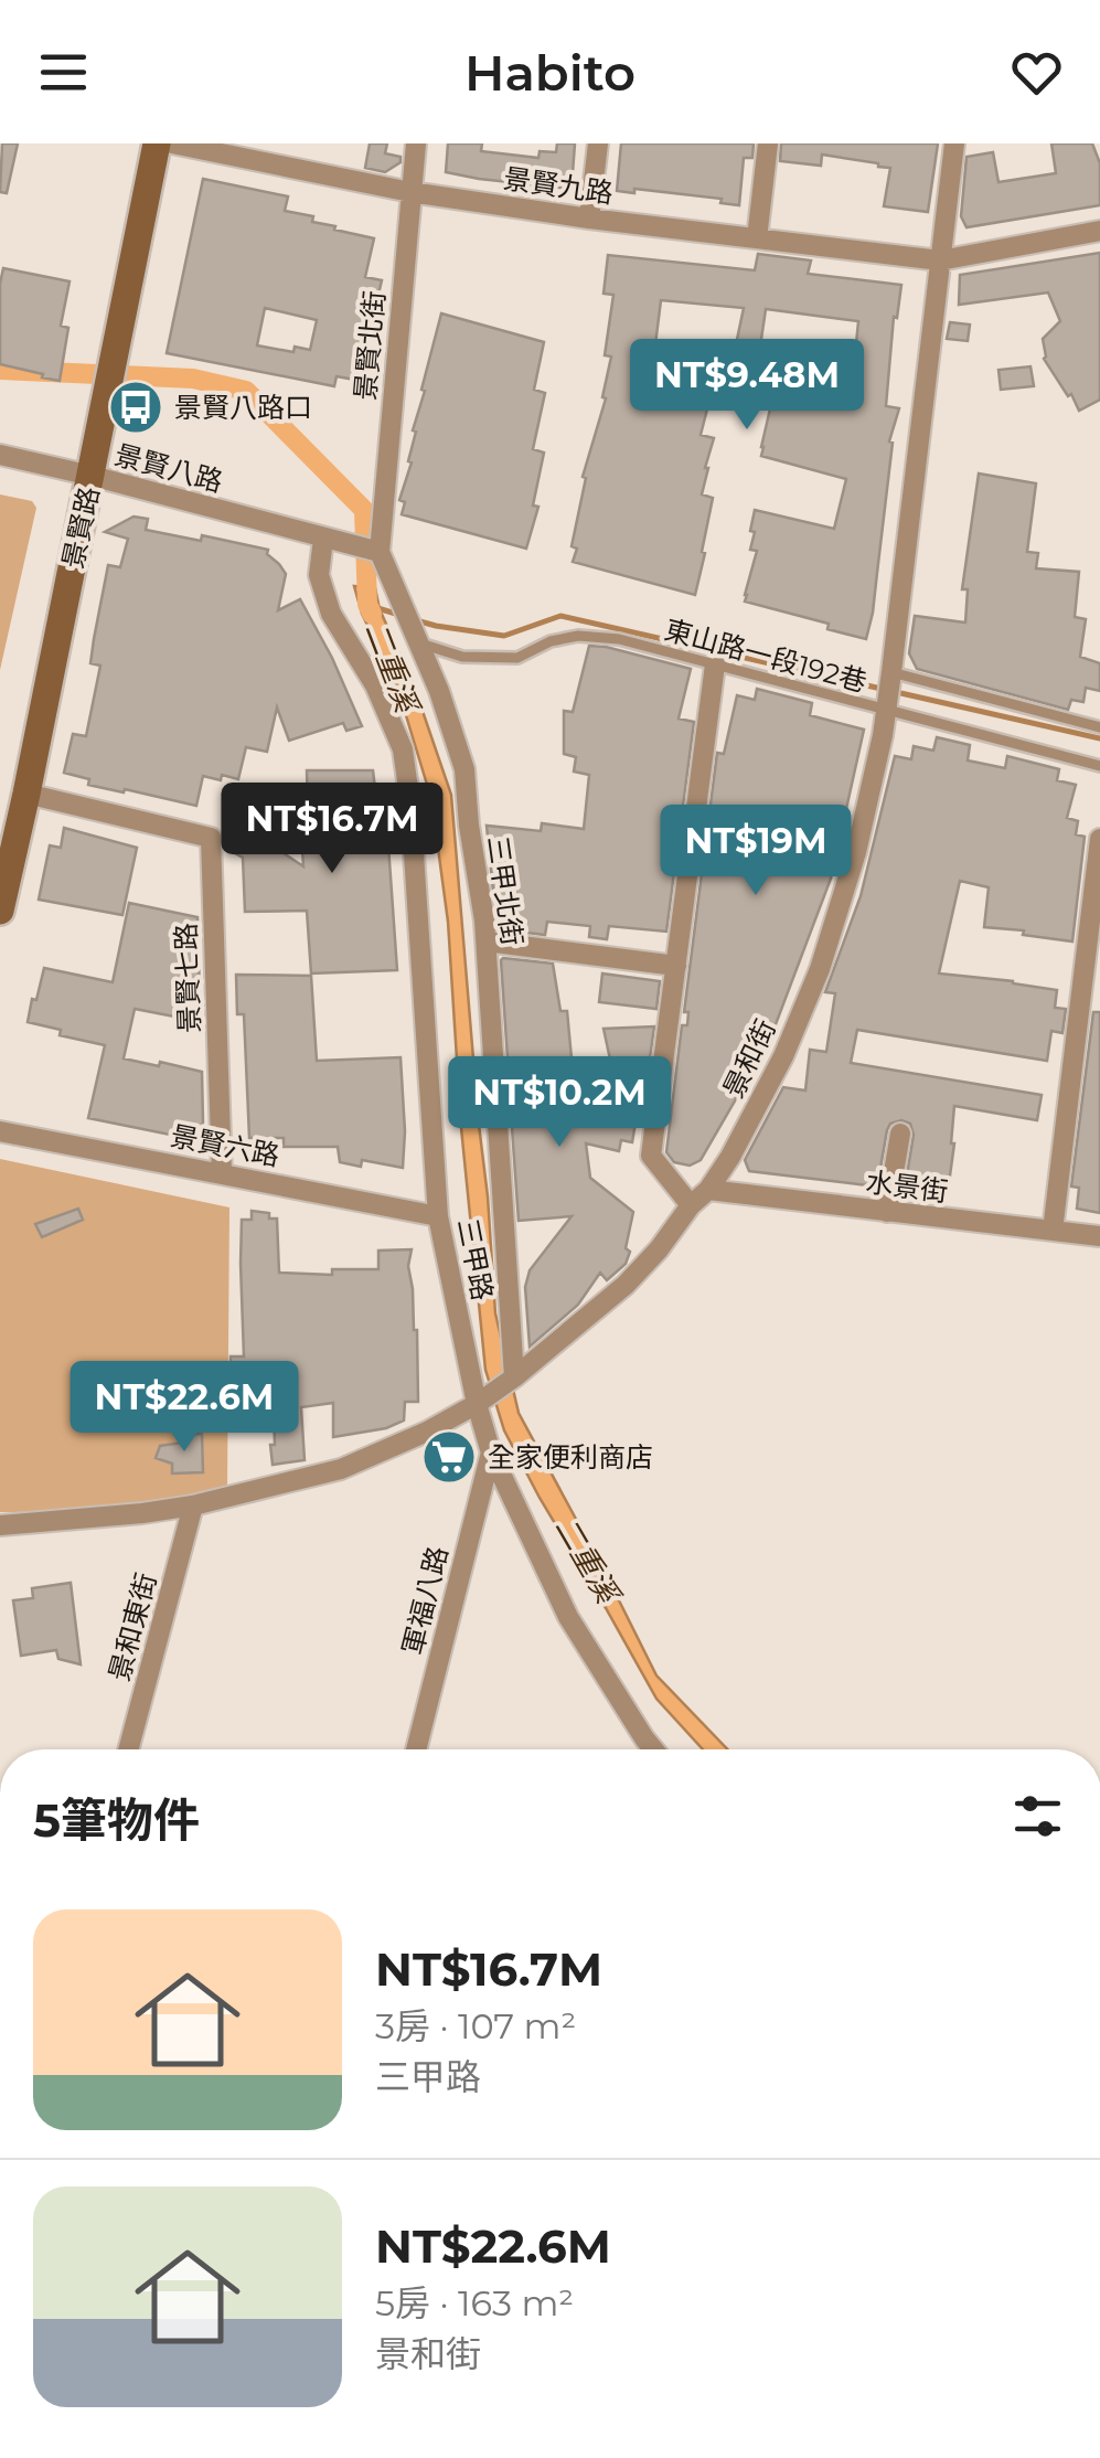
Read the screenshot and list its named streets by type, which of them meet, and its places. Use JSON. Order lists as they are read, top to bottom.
{
  "streets": {
    "street": [
      "景賢九路",
      "景賢北街",
      "景賢八路",
      "景賢路",
      "三甲北街",
      "景賢七路",
      "景和街",
      "景賢六路",
      "水景街",
      "三甲路",
      "軍福八路",
      "景和東街"
    ],
    "lane": ["東山路一段192巷"]
  },
  "crossings": [
    ["景賢九路", "景賢北街"],
    ["景賢九路", "景和街"],
    ["景賢北街", "三甲北街"],
    ["景賢八路", "景賢路"],
    ["景賢八路", "三甲路"],
    ["景賢路", "景賢七路"],
    ["東山路一段192巷", "三甲北街"],
    ["東山路一段192巷", "景和街"],
    ["三甲北街", "景和街"],
    ["景賢七路", "景賢六路"],
    ["景和街", "水景街"],
    ["景和街", "三甲路"],
    ["景和街", "景和東街"],
    ["景賢六路", "三甲路"],
    ["三甲路", "軍福八路"]
  ],
  "water": ["二重溪"],
  "places": {
    "bus stop": ["景賢八路口"],
    "supermarket": ["全家便利商店"]
  },
  "page": {
    "header": "Habito",
    "price": [
      "NT$9.48M",
      "NT$16.7M",
      "NT$19M",
      "NT$10.2M",
      "NT$22.6M"
    ],
    "heading": "5筆物件",
    "list": [
      {
        "name": "NT$16.7M",
        "note": "3房 · 107 m² · 三甲路"
      },
      {
        "name": "NT$22.6M",
        "note": "5房 · 163 m² · 景和街"
      }
    ]
  }
}
